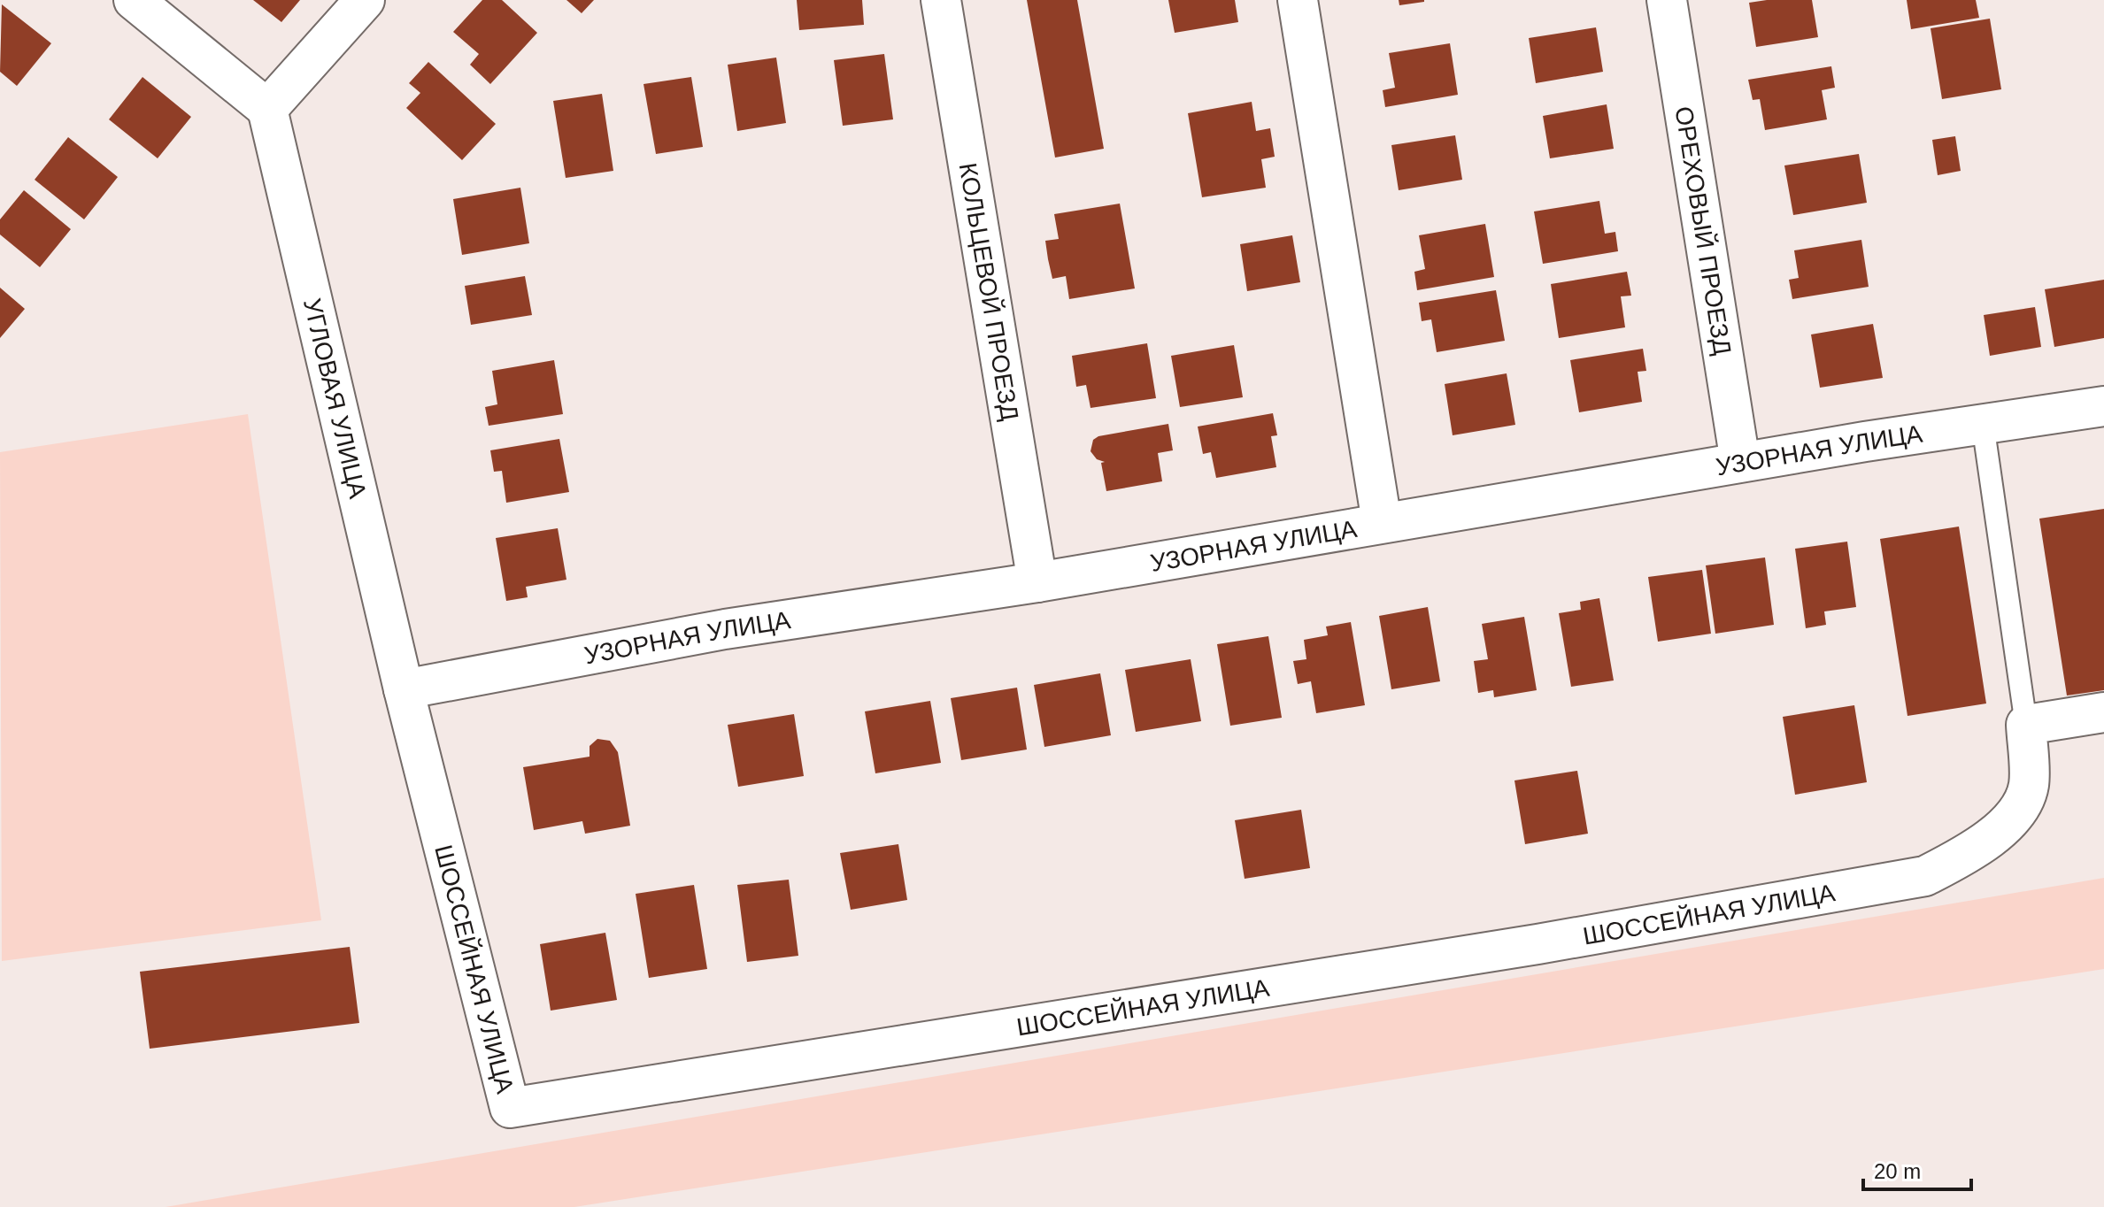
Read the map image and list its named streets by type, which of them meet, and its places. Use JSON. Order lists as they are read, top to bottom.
{
  "streets": {
    "street": [
      "ОРЕХОВЫЙ ПРОЕЗД",
      "КОЛЬЦЕВОЙ ПРОЕЗД",
      "УГЛОВАЯ УЛИЦА",
      "УЗОРНАЯ УЛИЦА",
      "ШОССЕЙНАЯ УЛИЦА"
    ]
  },
  "crossings": [
    ["ОРЕХОВЫЙ ПРОЕЗД", "УЗОРНАЯ УЛИЦА"],
    ["КОЛЬЦЕВОЙ ПРОЕЗД", "УЗОРНАЯ УЛИЦА"],
    ["УГЛОВАЯ УЛИЦА", "УЗОРНАЯ УЛИЦА"],
    ["УГЛОВАЯ УЛИЦА", "ШОССЕЙНАЯ УЛИЦА"],
    ["УЗОРНАЯ УЛИЦА", "ШОССЕЙНАЯ УЛИЦА"]
  ],
  "scale_bar": "20 m"
}
